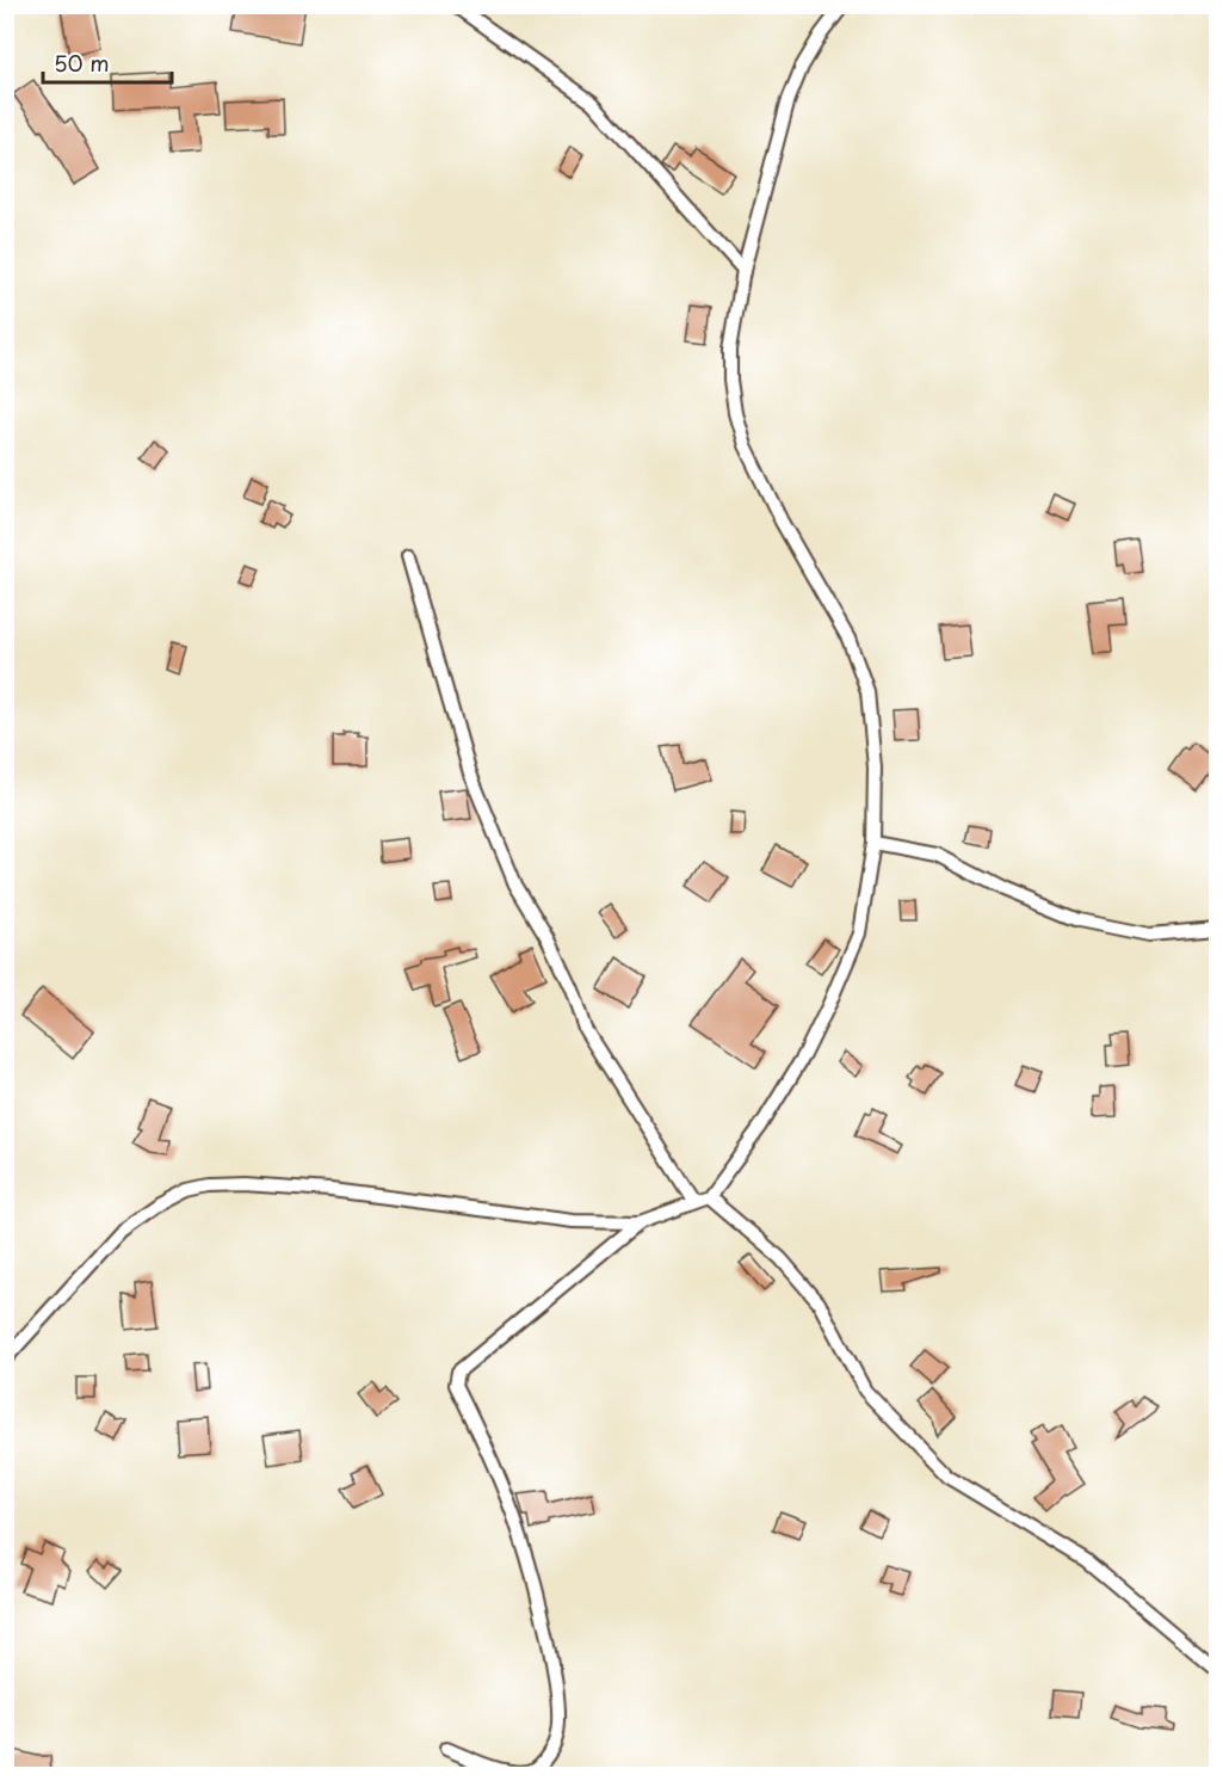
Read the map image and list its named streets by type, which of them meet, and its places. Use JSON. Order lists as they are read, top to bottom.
{
  "scale_bar": "50 m"
}
